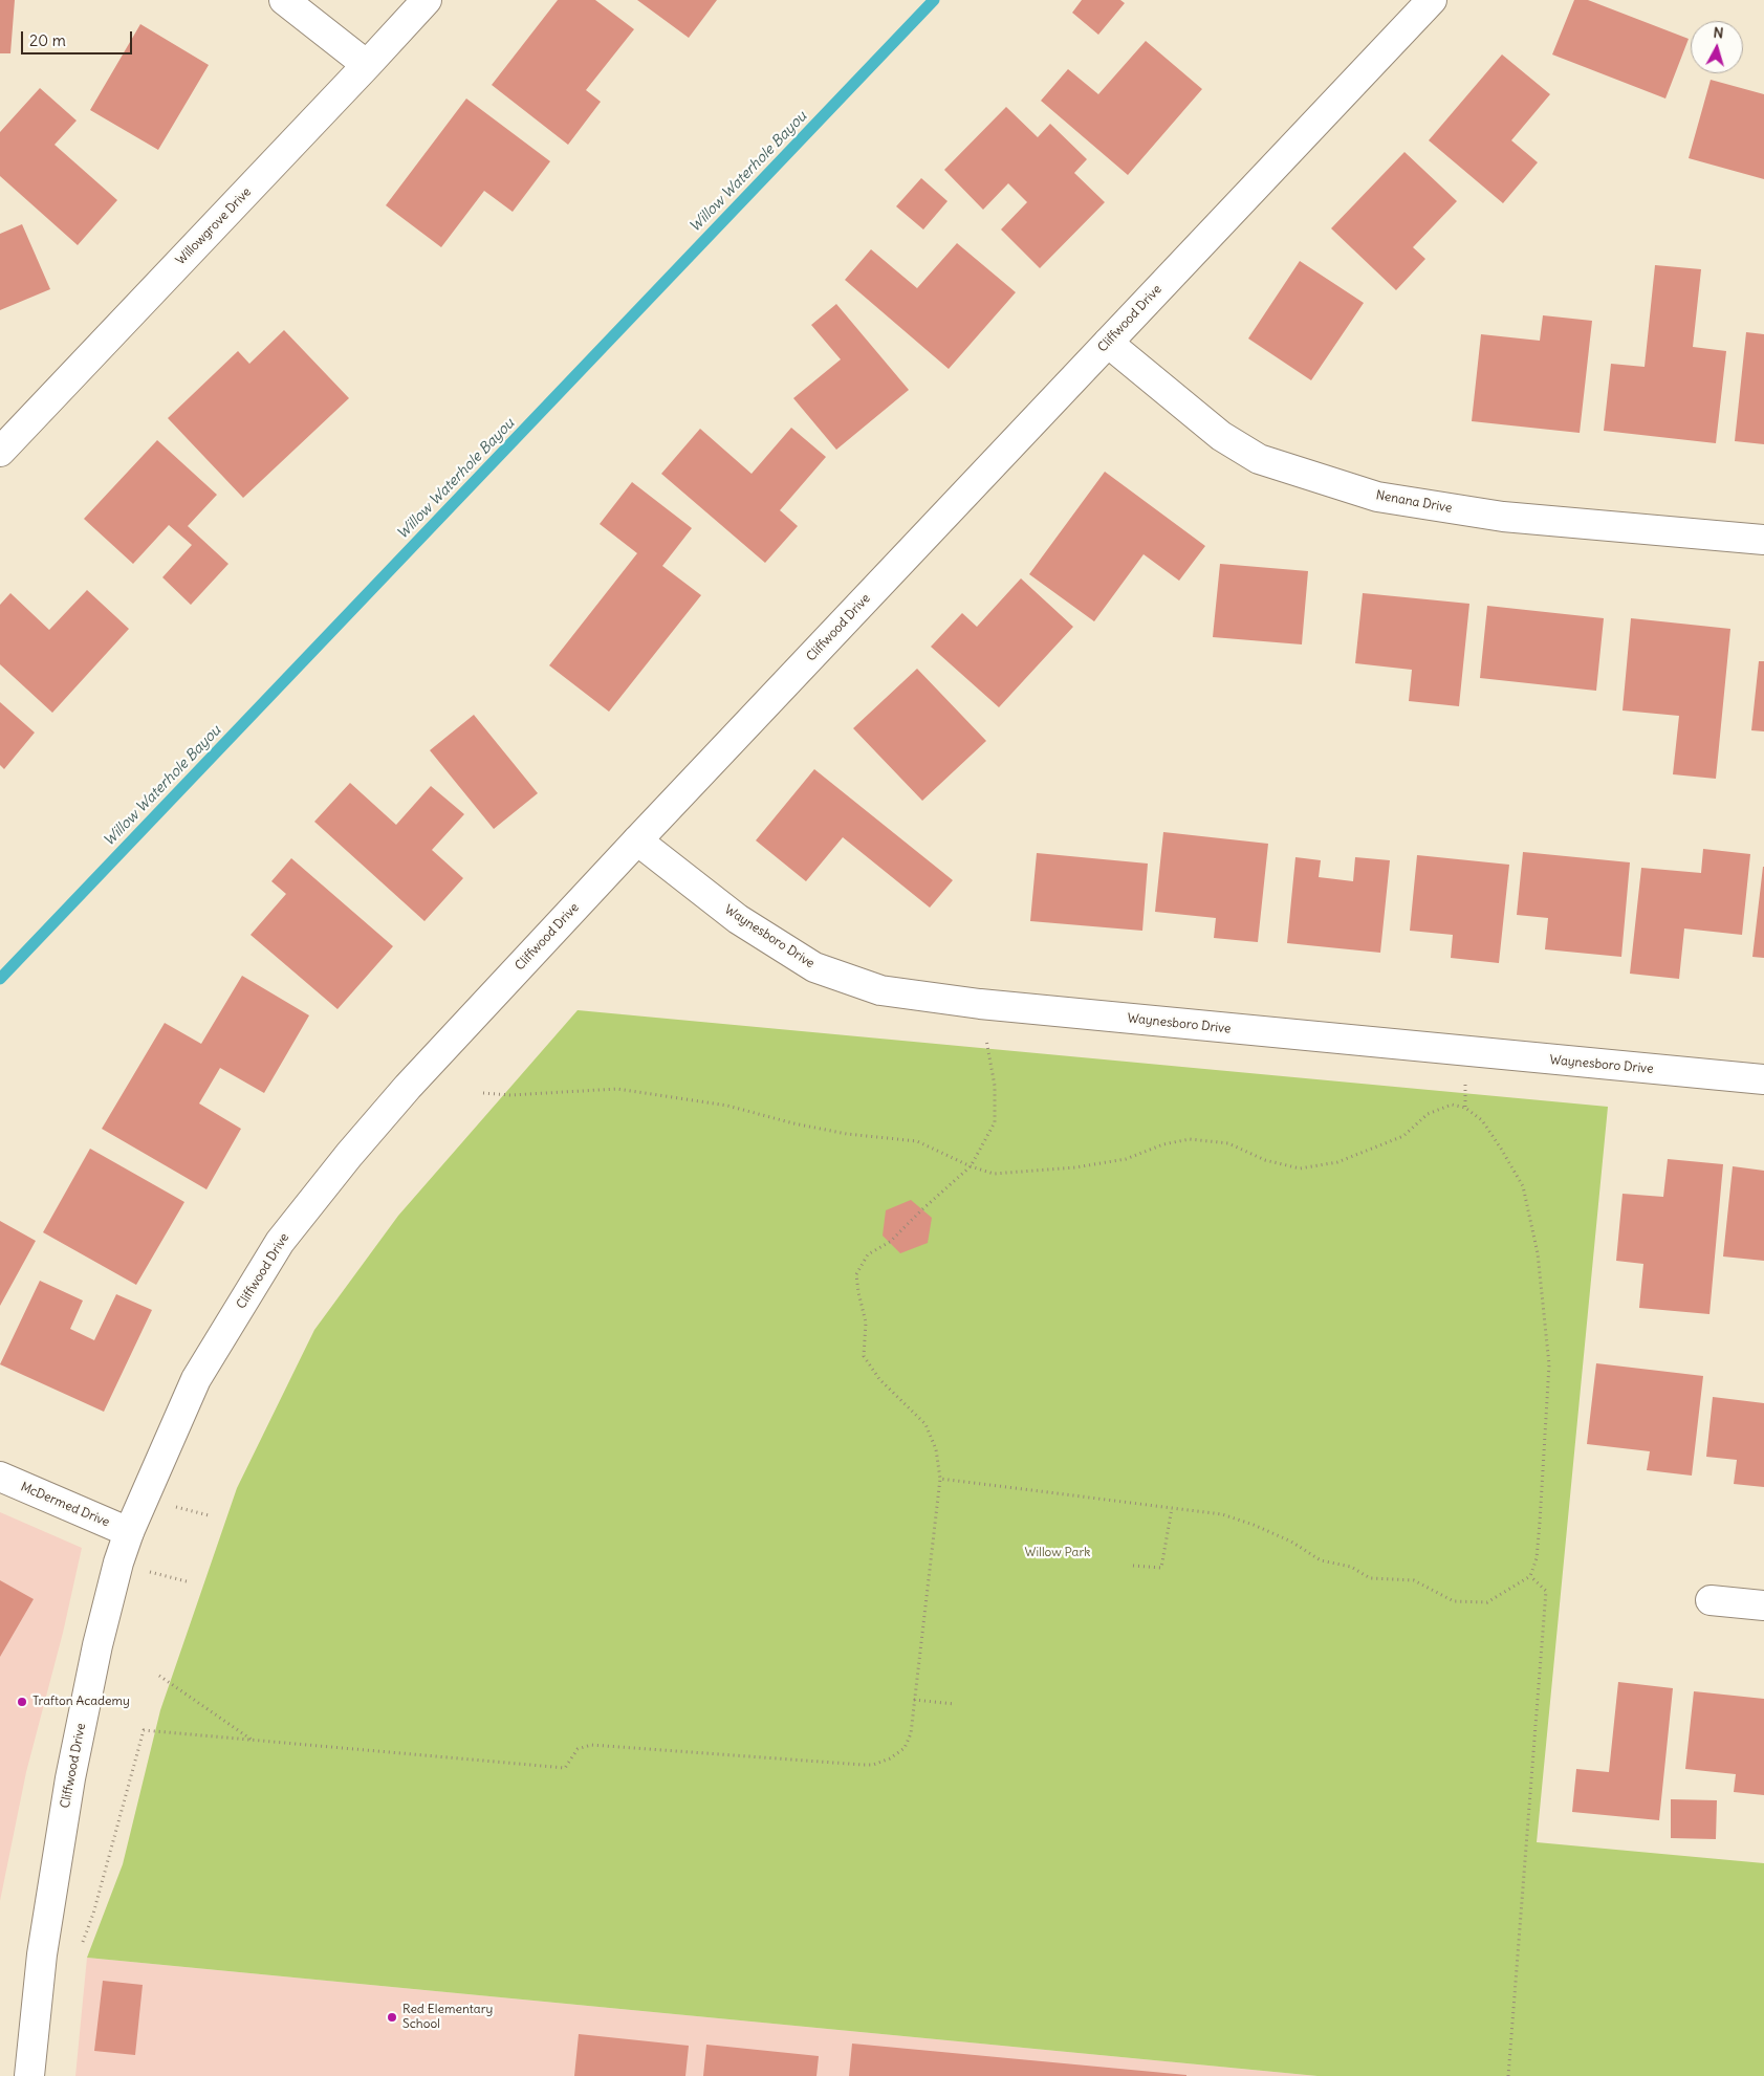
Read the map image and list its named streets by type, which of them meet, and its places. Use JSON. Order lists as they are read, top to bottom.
{
  "streets": {
    "street": [
      "Willowgrove Drive",
      "Cliffwood Drive",
      "Nenana Drive",
      "Waynesboro Drive",
      "McDermed Drive"
    ]
  },
  "crossings": [
    ["Cliffwood Drive", "Nenana Drive"],
    ["Cliffwood Drive", "Waynesboro Drive"],
    ["Cliffwood Drive", "McDermed Drive"]
  ],
  "water": ["Willow Waterhole Bayou"],
  "parks": ["Willow Park"],
  "places": ["Trafton Academy", "Red Elementary School"],
  "scale_bar": "20 m",
  "north": "top"
}
